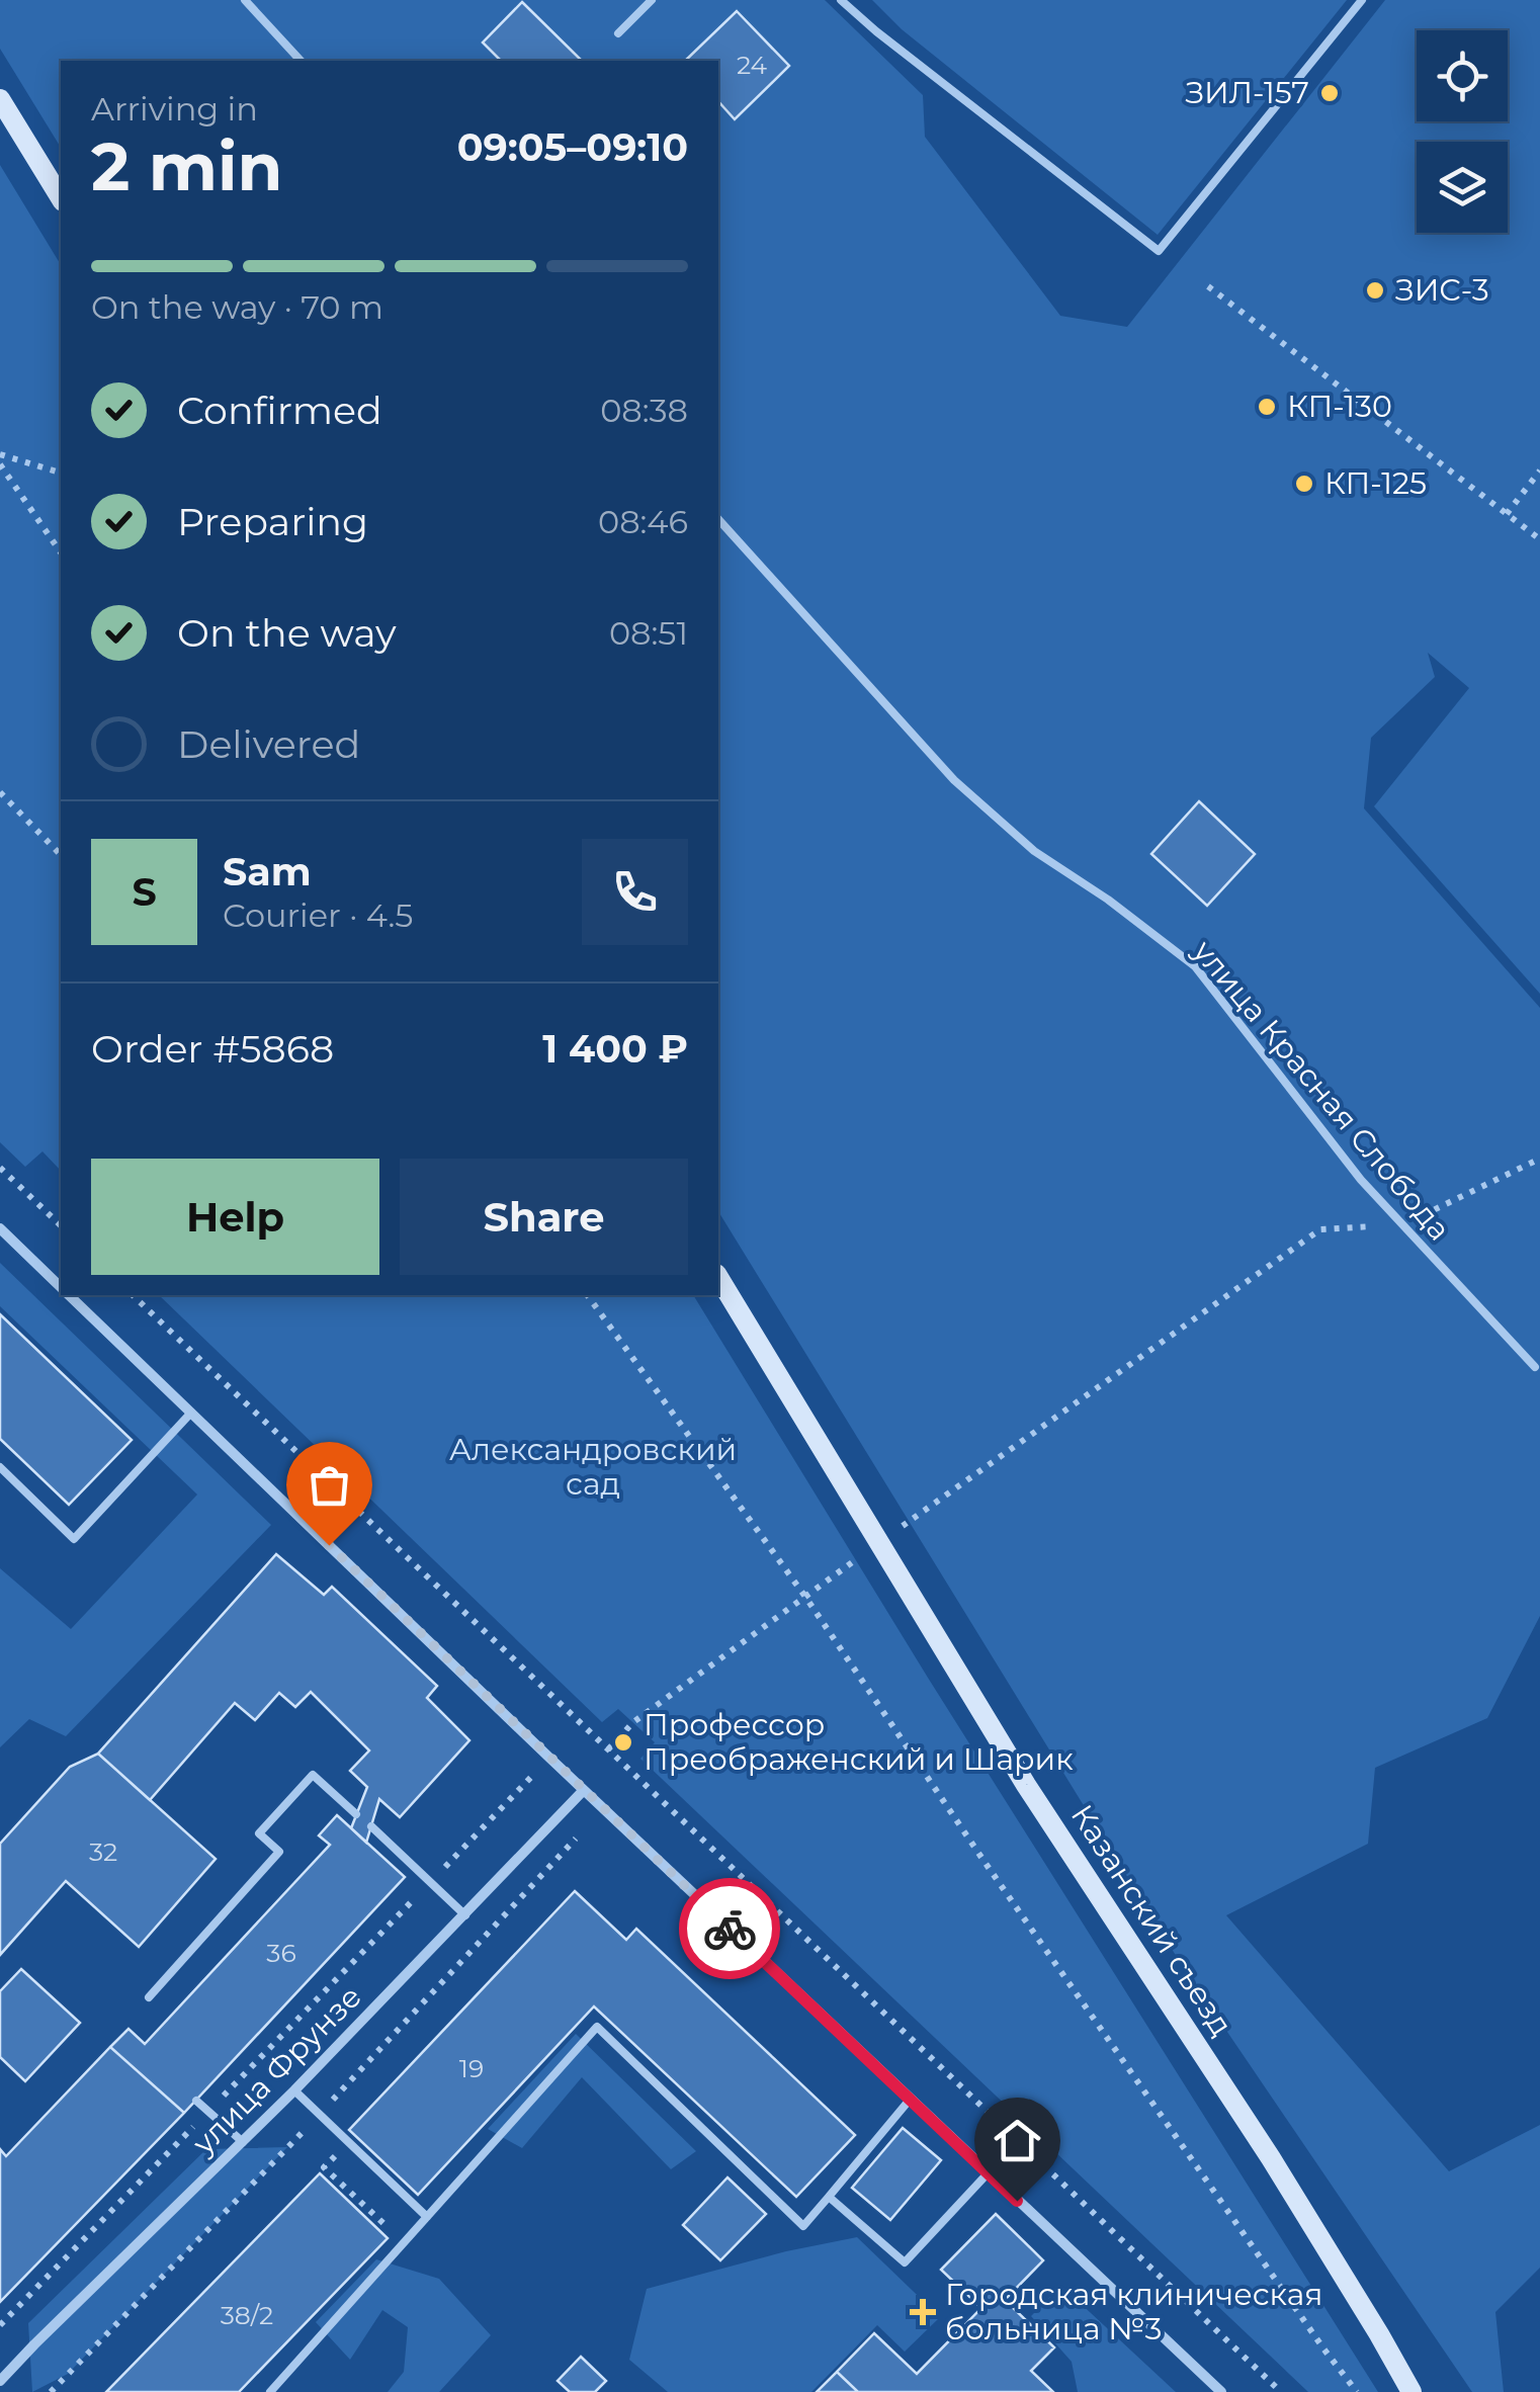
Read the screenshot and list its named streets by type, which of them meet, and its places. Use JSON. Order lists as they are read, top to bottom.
{
  "streets": {
    "main road": ["Казанский съезд"],
    "street": ["улица Фрунзе"],
    "lane": ["улица Красная Слобода"]
  },
  "parks": ["Александровский сад"],
  "places": {
    "other": [
      "ЗИЛ-157",
      "ЗИС-3",
      "КП-130",
      "КП-125",
      "Профессор Преображенский и Шарик"
    ],
    "health": ["Городская клиническая больница №3"]
  },
  "house_numbers": [
    "24",
    "32",
    "36",
    "19",
    "38/2"
  ],
  "page": {
    "heading": ["2 min", "Arriving in", "09:05–09:10"],
    "panel": [
      "Sam",
      "Courier · 4.5",
      "Order #5868",
      "1 400 ₽"
    ],
    "bar": "On the way · 70 m",
    "list": [
      ["Confirmed", "08:38"],
      ["Preparing", "08:46"],
      ["On the way", "08:51"],
      "Delivered"
    ],
    "round": "S",
    "buttons": ["Help", "Share"]
  }
}
